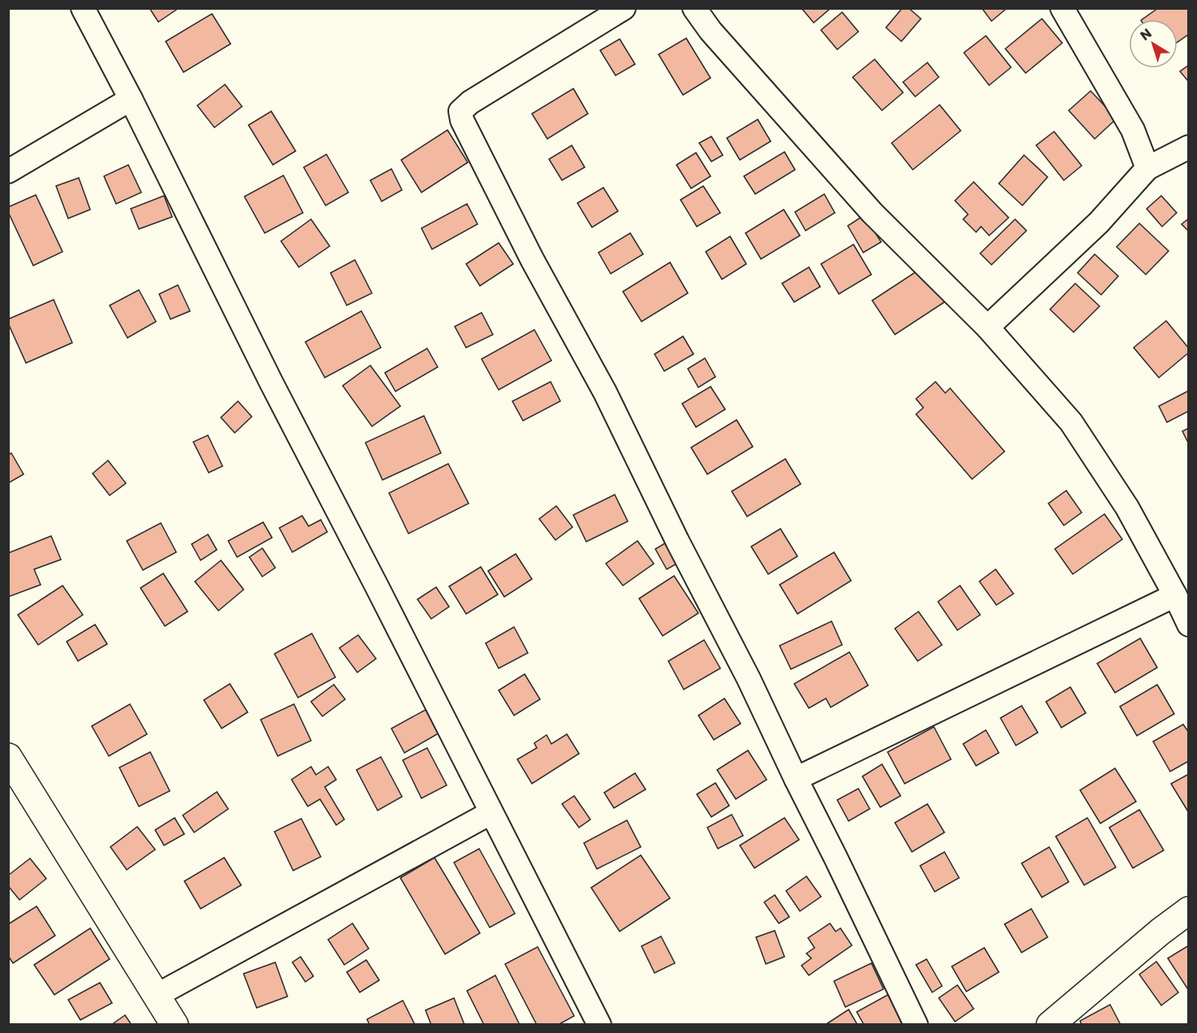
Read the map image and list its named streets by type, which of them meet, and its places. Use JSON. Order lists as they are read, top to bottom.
{
  "north": "top left"
}
